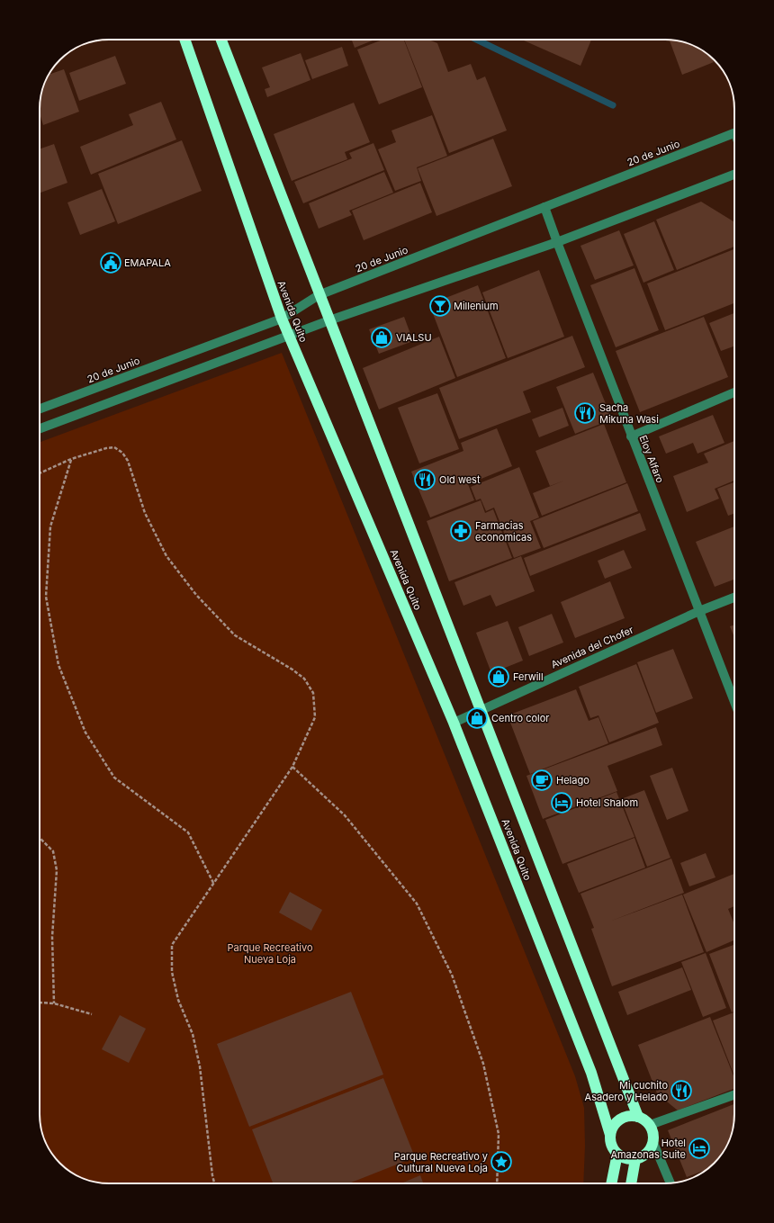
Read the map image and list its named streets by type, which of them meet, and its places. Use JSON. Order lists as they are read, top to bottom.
{
  "streets": {
    "highway": ["Avenida Quito"],
    "street": ["20 de Junio", "Eloy Alfaro", "Avenida del Chofer"]
  },
  "crossings": [
    ["20 de Junio", "Avenida Quito"],
    ["20 de Junio", "Eloy Alfaro"],
    ["Avenida Quito", "Avenida del Chofer"],
    ["Eloy Alfaro", "Avenida del Chofer"]
  ],
  "parks": ["Parque Recreativo Nueva Loja"],
  "places": {
    "public building": ["EMAPALA"],
    "bar": ["Millenium"],
    "shop": ["VIALSU", "Ferwill", "Centro color"],
    "restaurant": ["Sacha Mikuna Wasi", "Old west", "Mi cuchito Asadero y Helado"],
    "pharmacy": ["Farmacias economicas"],
    "cafe": ["Helago"],
    "hotel": ["Hotel Shalom", "Hotel Amazonas Suite"],
    "place": ["Parque Recreativo y Cultural Nueva Loja"]
  }
}
